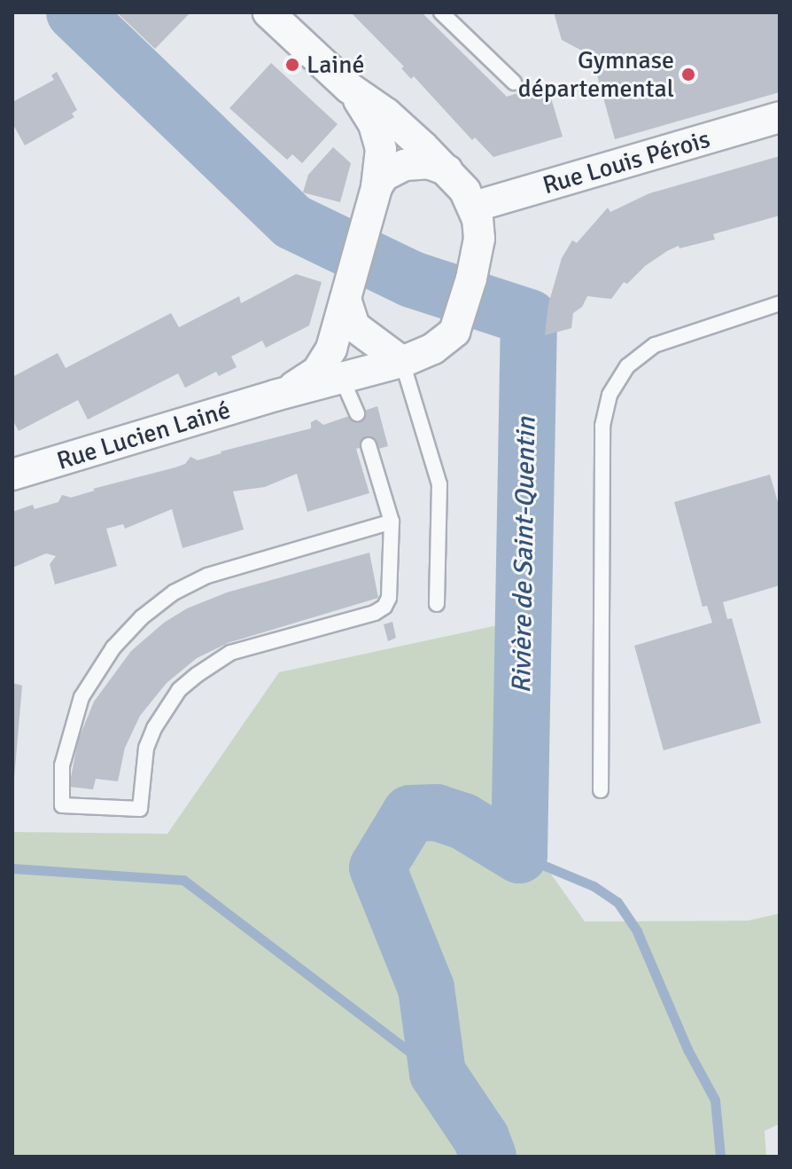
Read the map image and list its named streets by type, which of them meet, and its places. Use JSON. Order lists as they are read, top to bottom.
{
  "streets": {
    "street": ["Rue Louis Pérois", "Rue Lucien Lainé"]
  },
  "crossings": [
    ["Rue Louis Pérois", "Rue Lucien Lainé"]
  ],
  "water": ["Rivière de Saint-Quentin"],
  "places": ["Lainé", "Gymnase départemental"]
}
